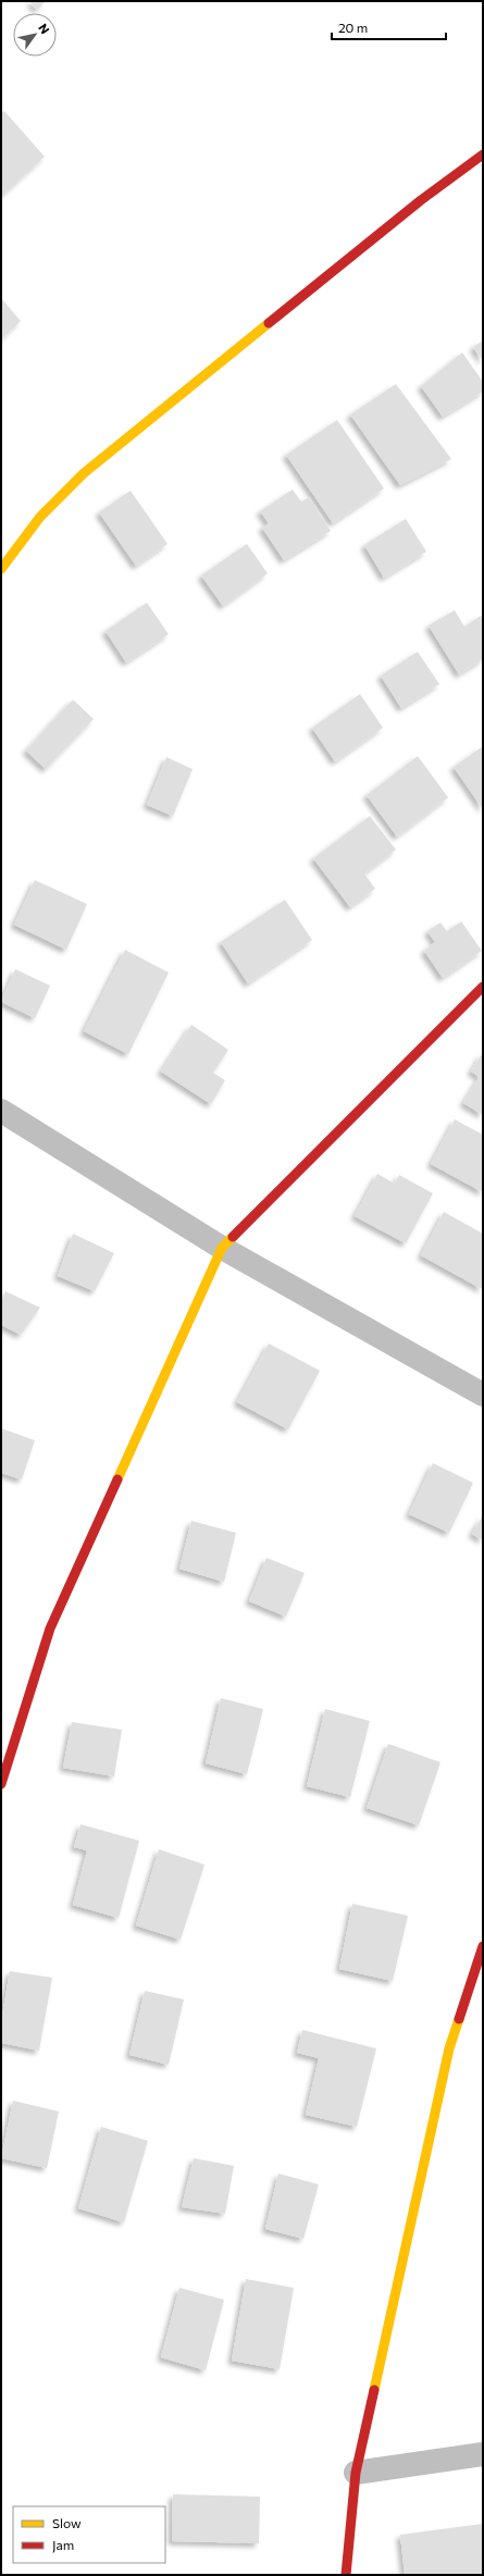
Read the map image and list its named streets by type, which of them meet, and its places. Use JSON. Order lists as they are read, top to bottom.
{
  "legend": ["Slow", "Jam"],
  "scale_bar": "20 m",
  "north": "top right"
}
